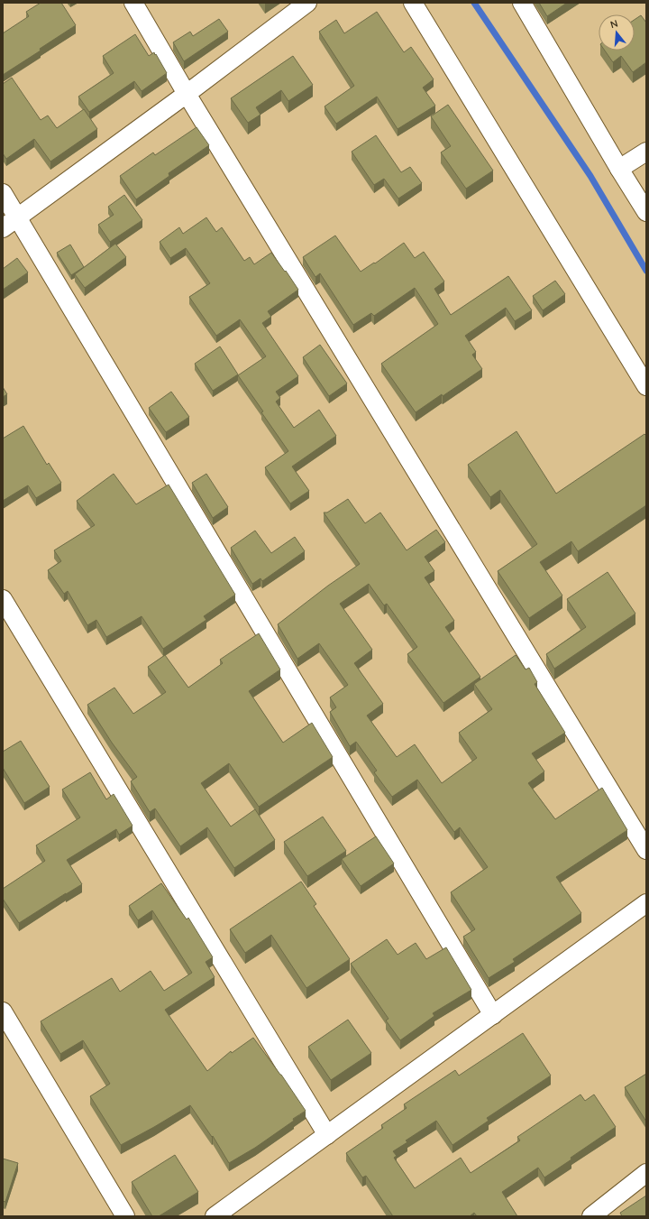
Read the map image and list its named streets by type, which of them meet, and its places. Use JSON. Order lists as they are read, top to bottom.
{
  "north": "top"
}
